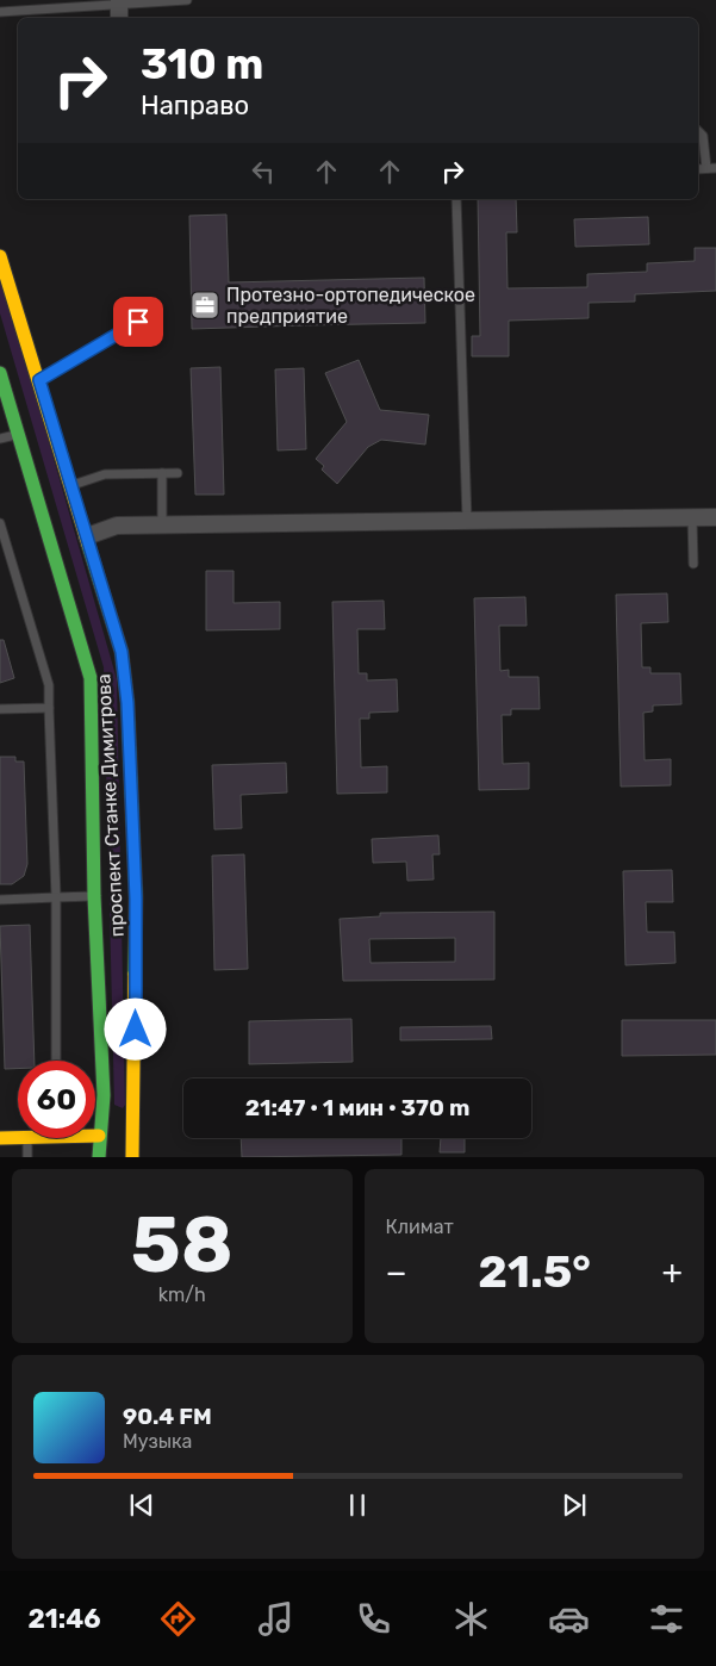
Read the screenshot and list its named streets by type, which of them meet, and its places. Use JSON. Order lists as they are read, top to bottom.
{
  "streets": {
    "main road": ["проспект Станке Димитрова"]
  },
  "places": {
    "office": ["Протезно-ортопедическое предприятие"]
  },
  "page": {
    "turn": ["310 m", "Направо"],
    "limit": "60",
    "trip": "21:47 · 1 мин · 370 m",
    "tile": [
      ["58", "km/h"],
      "Климат"
    ],
    "heat": ["−", "21.5°", "+"],
    "song": ["90.4 FM", "Музыка"],
    "tabs": "21:46"
  }
}
